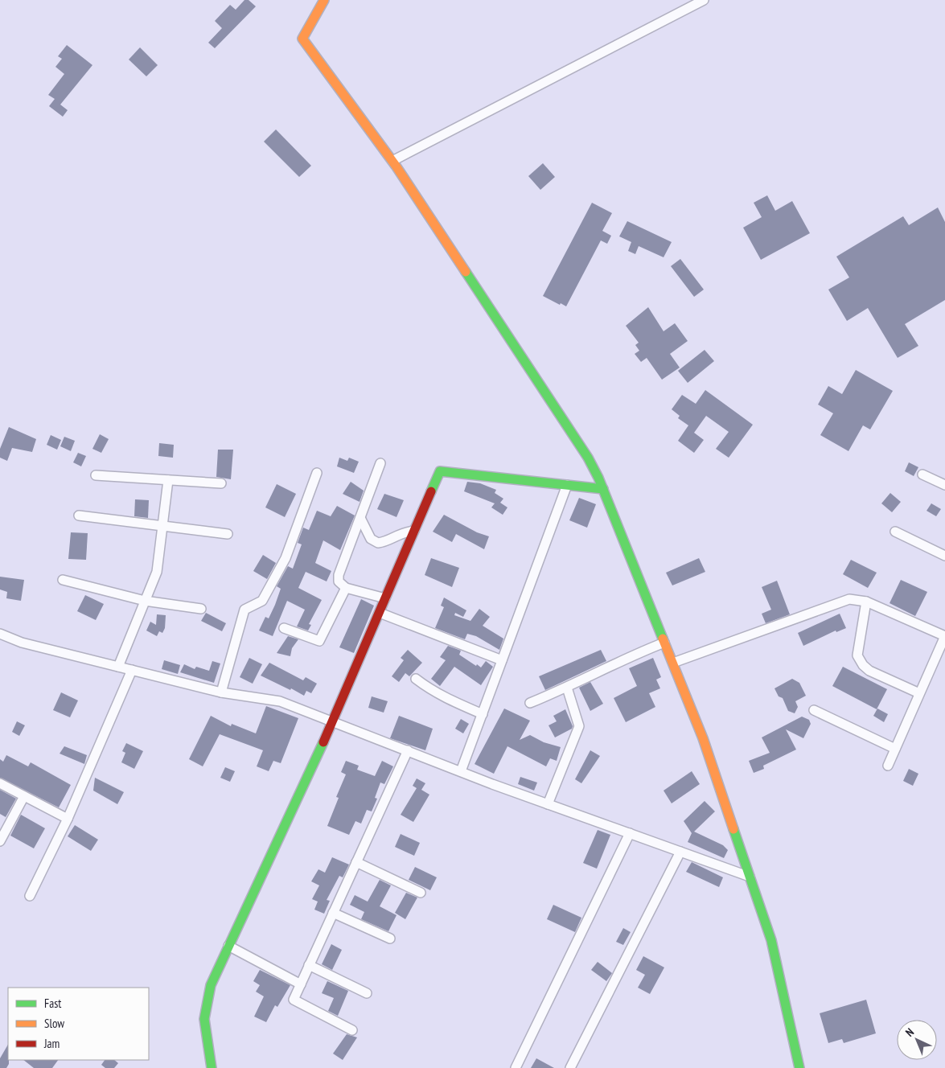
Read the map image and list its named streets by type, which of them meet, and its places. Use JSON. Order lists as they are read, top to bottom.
{
  "legend": ["Fast", "Slow", "Jam"],
  "north": "top left"
}
